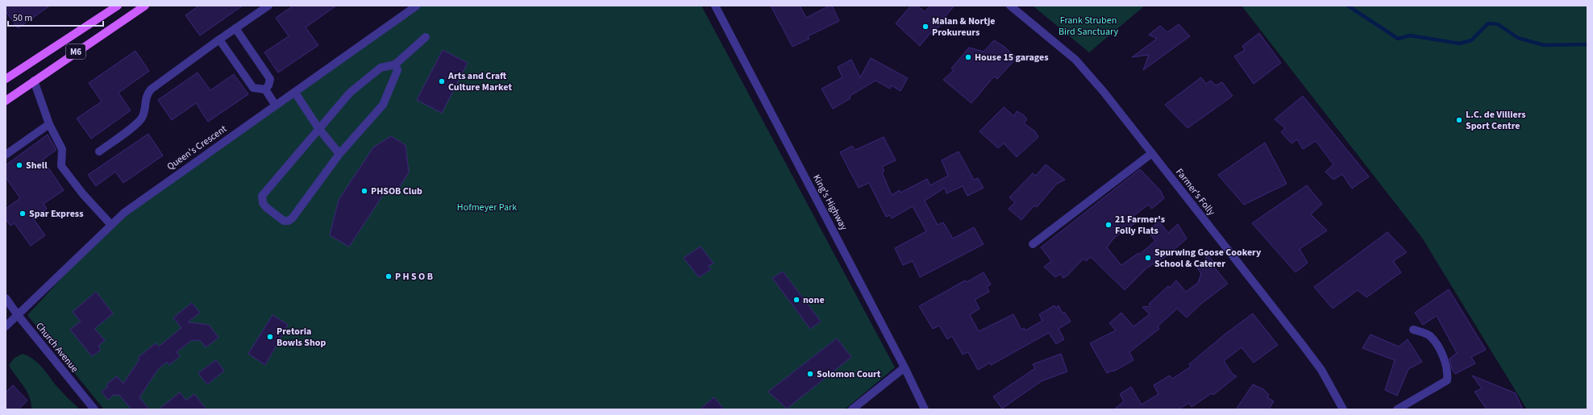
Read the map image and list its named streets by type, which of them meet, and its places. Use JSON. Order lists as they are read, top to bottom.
{
  "streets": {
    "main road": ["M6"],
    "street": [
      "Queen's Crescent",
      "Farmer's Folly",
      "King's Highway",
      "Church Avenue"
    ]
  },
  "crossings": [
    ["Queen's Crescent", "Church Avenue"]
  ],
  "parks": ["Frank Struben Bird Sanctuary", "Hofmeyer Park"],
  "places": [
    "Malan & Nortje Prokureurs",
    "House 15 garages",
    "Arts and Craft Culture Market",
    "L.C. de Villiers Sport Centre",
    "Shell",
    "PHSOB Club",
    "Spar Express",
    "21 Farmer's Folly Flats",
    "Spurwing Goose Cookery School & Caterer",
    "P H S O B",
    "none",
    "Pretoria Bowls Shop",
    "Solomon Court"
  ],
  "scale_bar": "50 m"
}
